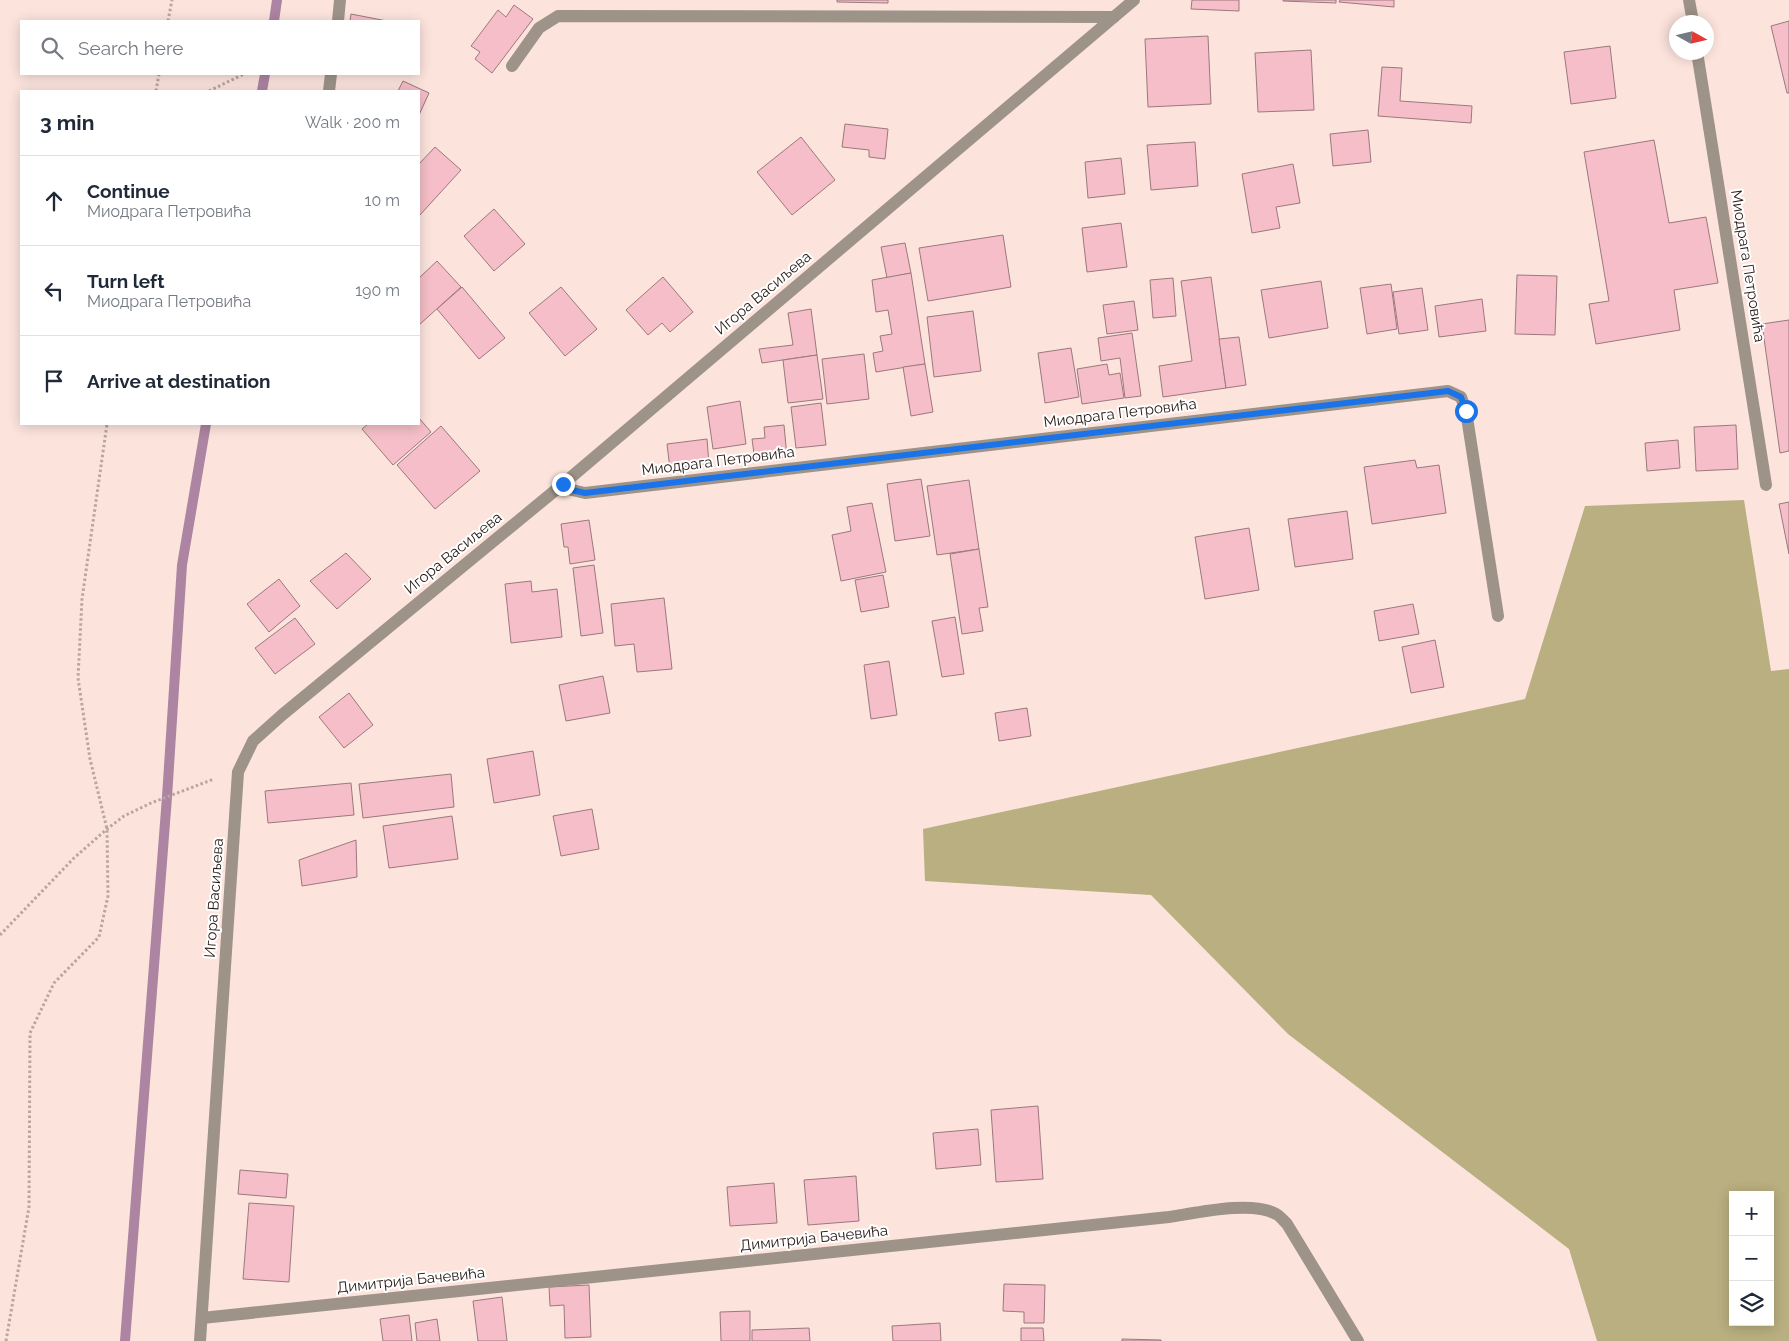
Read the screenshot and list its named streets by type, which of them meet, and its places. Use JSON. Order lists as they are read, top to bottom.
{
  "streets": {
    "street": ["Миодрага Петровића", "Игора Васиљева", "Димитрија Бачевића"]
  },
  "crossings": [
    ["Миодрага Петровића", "Игора Васиљева"],
    ["Игора Васиљева", "Димитрија Бачевића"]
  ],
  "north": "right",
  "page": {
    "search": "Search here",
    "heading": ["3 min", "Walk · 200 m"],
    "list": [
      ["Continue", "Миодрага Петровића", "10 m"],
      ["Turn left", "Миодрага Петровића", "190 m"],
      "Arrive at destination"
    ],
    "map_buttons": ["+", "−"]
  }
}
